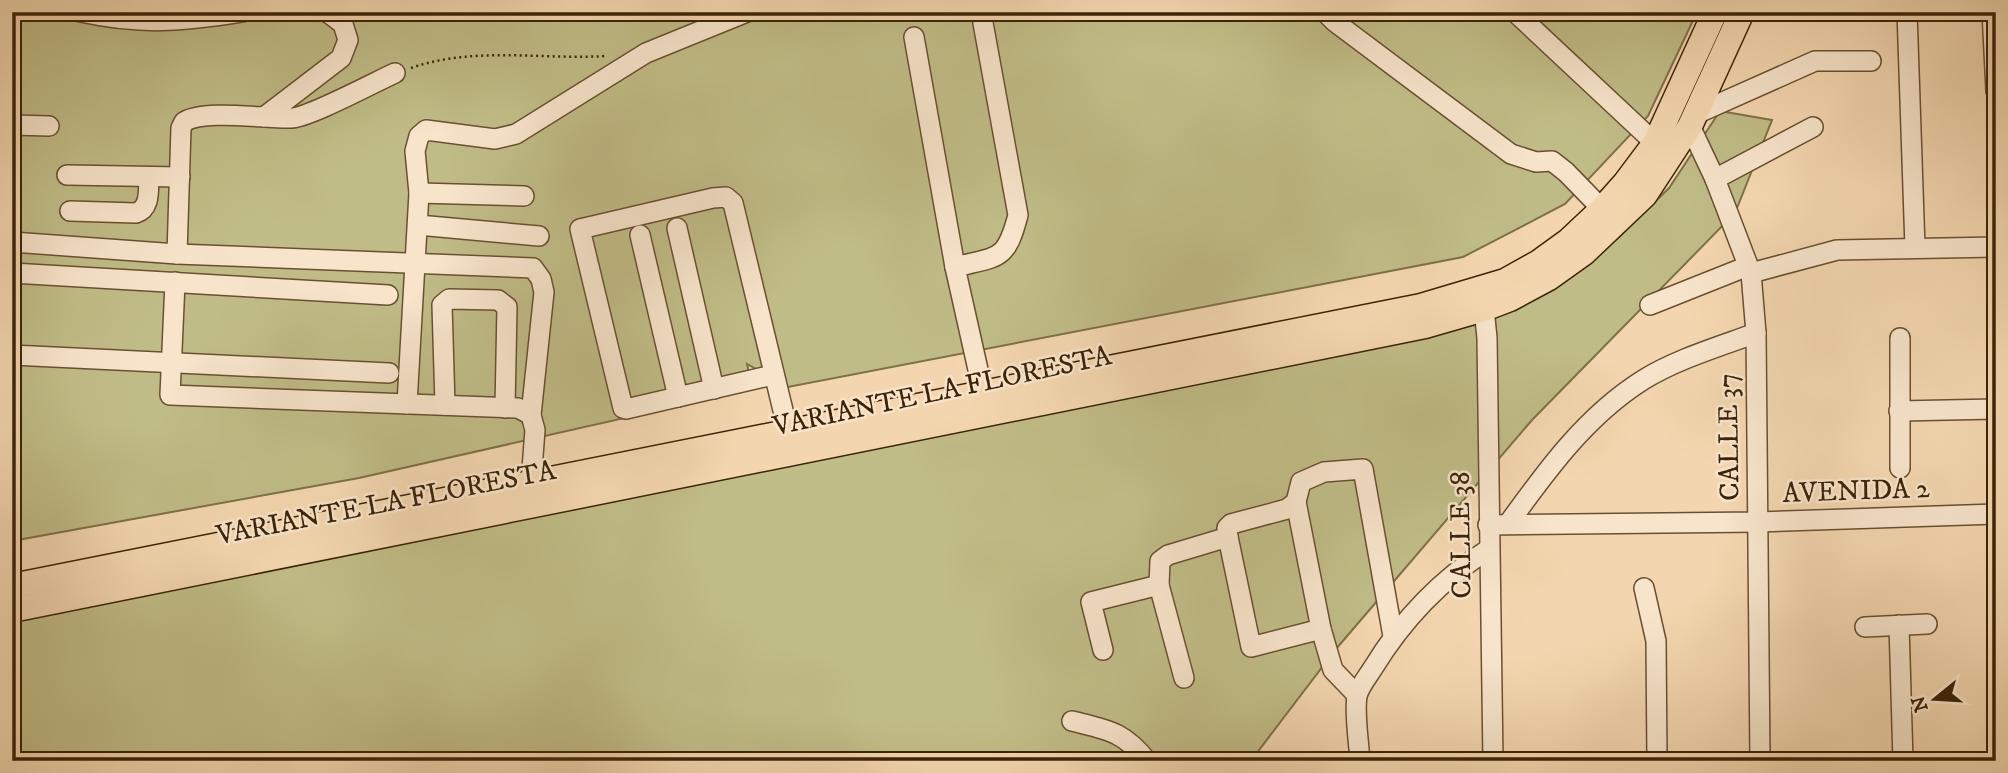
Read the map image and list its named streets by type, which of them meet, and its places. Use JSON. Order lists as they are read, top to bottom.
{
  "streets": {
    "main road": ["VARIANTE LA FLORESTA"],
    "street": ["CALLE 37", "AVENIDA 2", "CALLE 38"]
  },
  "crossings": [
    ["VARIANTE LA FLORESTA", "CALLE 37"],
    ["VARIANTE LA FLORESTA", "CALLE 38"],
    ["CALLE 37", "AVENIDA 2"],
    ["AVENIDA 2", "CALLE 38"]
  ],
  "north": "left"
}
